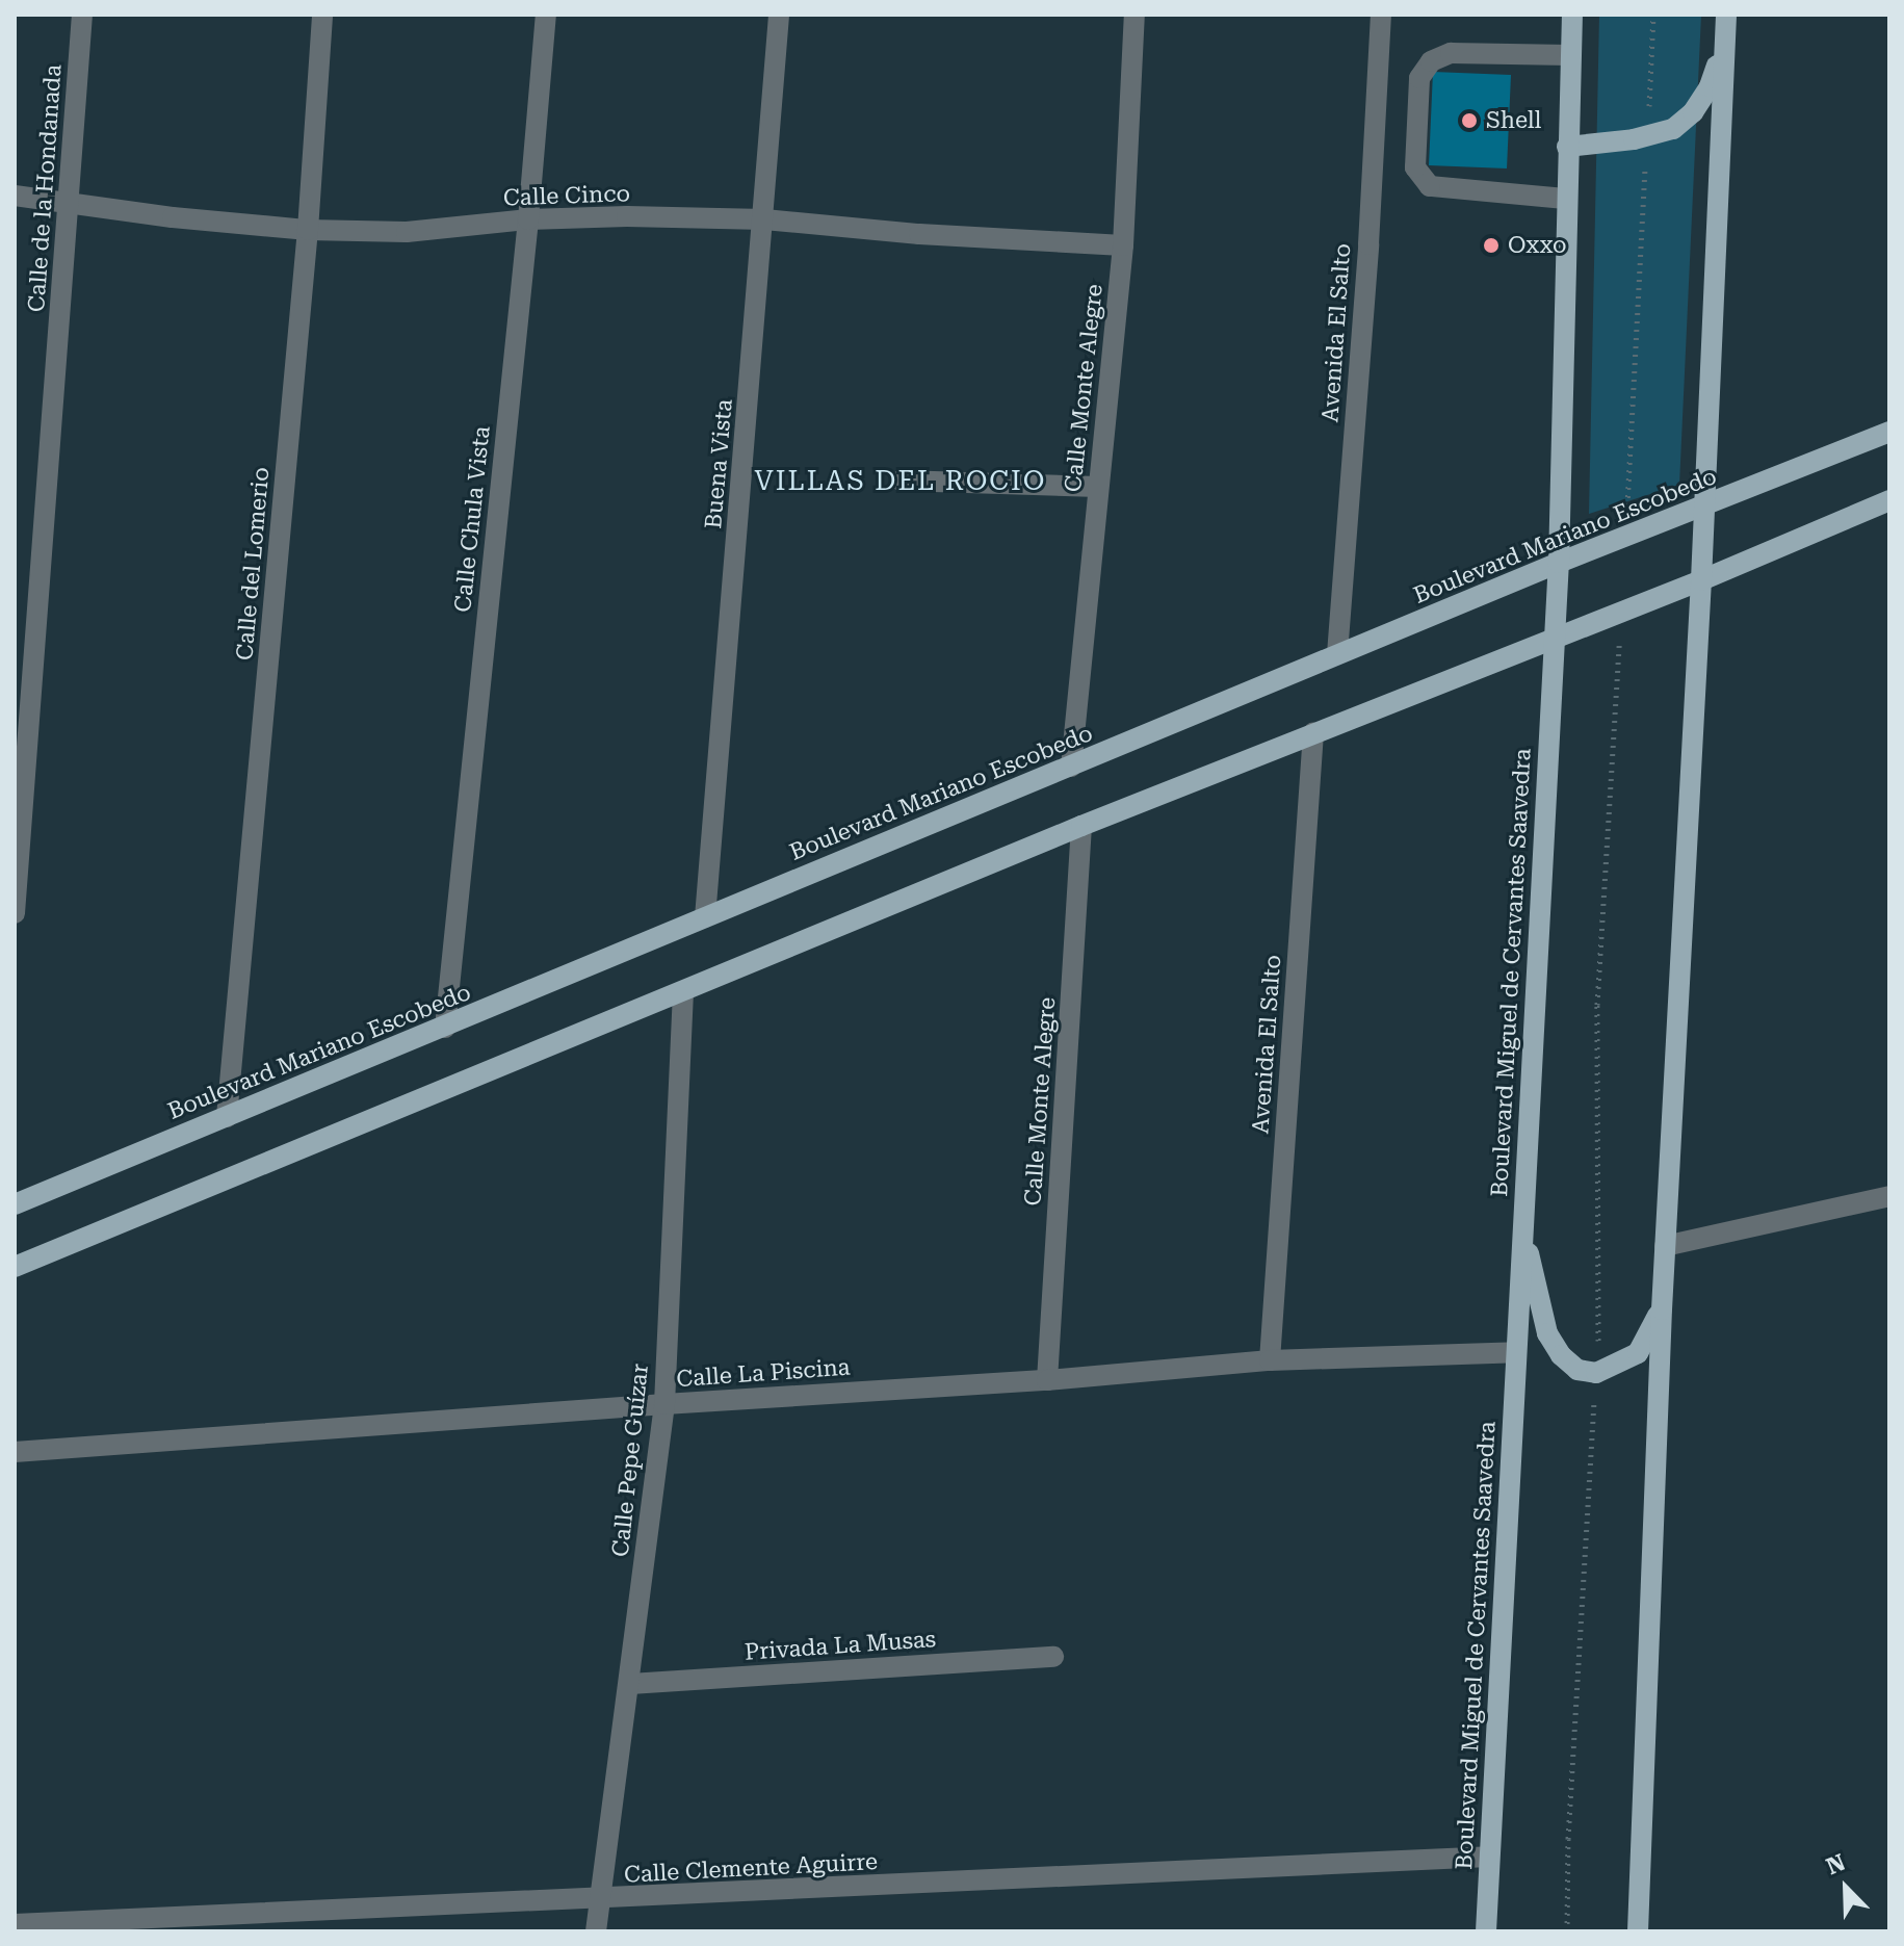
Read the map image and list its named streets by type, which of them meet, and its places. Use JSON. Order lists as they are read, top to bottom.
{
  "streets": {
    "main road": ["Boulevard Mariano Escobedo", "Boulevard Miguel de Cervantes Saavedra"],
    "street": [
      "Calle de la Hondanada",
      "Calle Cinco",
      "Avenida El Salto",
      "Calle Monte Alegre",
      "Buena Vista",
      "Calle Chula Vista",
      "Calle del Lomerio",
      "Calle La Piscina",
      "Calle Pepe Guízar",
      "Privada La Musas",
      "Calle Clemente Aguirre"
    ]
  },
  "crossings": [
    ["Calle de la Hondanada", "Calle Cinco"],
    ["Calle Cinco", "Calle Monte Alegre"],
    ["Calle Cinco", "Buena Vista"],
    ["Calle Cinco", "Calle Chula Vista"],
    ["Calle Cinco", "Calle del Lomerio"],
    ["Avenida El Salto", "Boulevard Mariano Escobedo"],
    ["Avenida El Salto", "Calle La Piscina"],
    ["Calle Monte Alegre", "Boulevard Mariano Escobedo"],
    ["Calle Monte Alegre", "Calle La Piscina"],
    ["Buena Vista", "Boulevard Mariano Escobedo"],
    ["Calle Chula Vista", "Boulevard Mariano Escobedo"],
    ["Boulevard Mariano Escobedo", "Calle del Lomerio"],
    ["Boulevard Mariano Escobedo", "Boulevard Miguel de Cervantes Saavedra"],
    ["Boulevard Miguel de Cervantes Saavedra", "Calle La Piscina"],
    ["Boulevard Miguel de Cervantes Saavedra", "Calle Clemente Aguirre"],
    ["Calle La Piscina", "Calle Pepe Guízar"],
    ["Calle Pepe Guízar", "Privada La Musas"],
    ["Calle Pepe Guízar", "Calle Clemente Aguirre"]
  ],
  "districts": ["VILLAS DEL ROCIO"],
  "places": ["Shell", "Oxxo"],
  "north": "top left"
}
